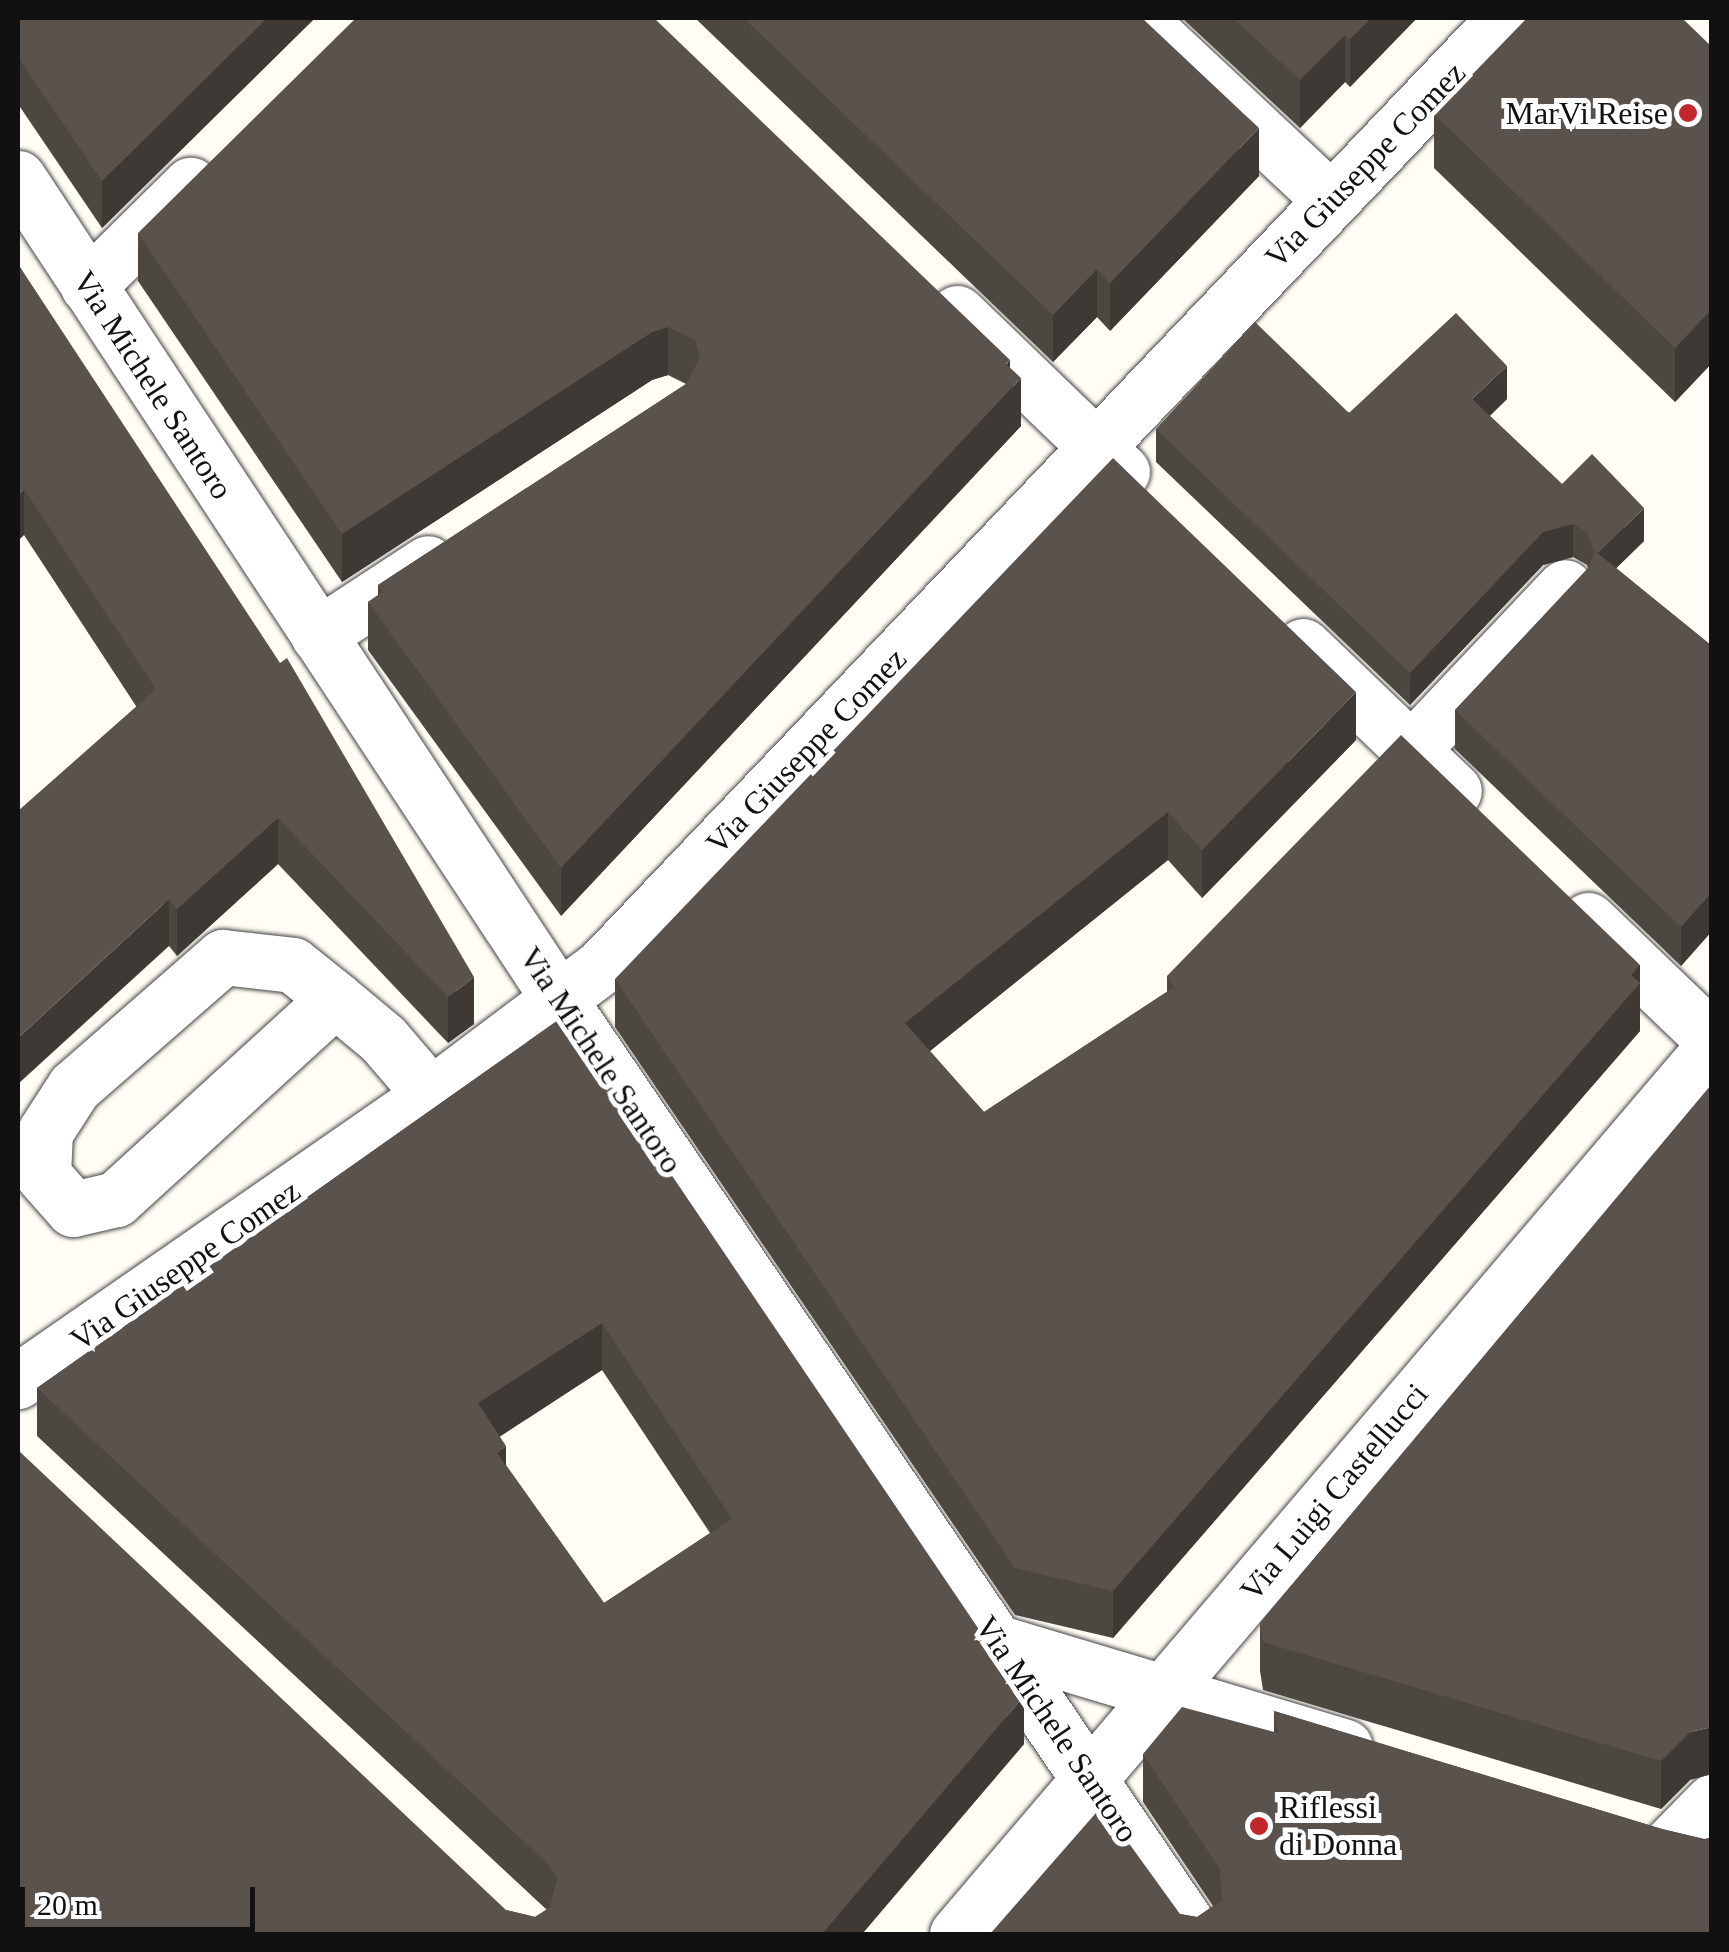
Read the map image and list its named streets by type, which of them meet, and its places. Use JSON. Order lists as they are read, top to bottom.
{
  "streets": {
    "street": ["Via Giuseppe Comez", "Via Michele Santoro", "Via Luigi Castellucci"]
  },
  "crossings": [
    ["Via Giuseppe Comez", "Via Michele Santoro"],
    ["Via Michele Santoro", "Via Luigi Castellucci"]
  ],
  "places": ["MarVi Reise", "Riflessi di Donna"],
  "scale_bar": "20 m"
}
